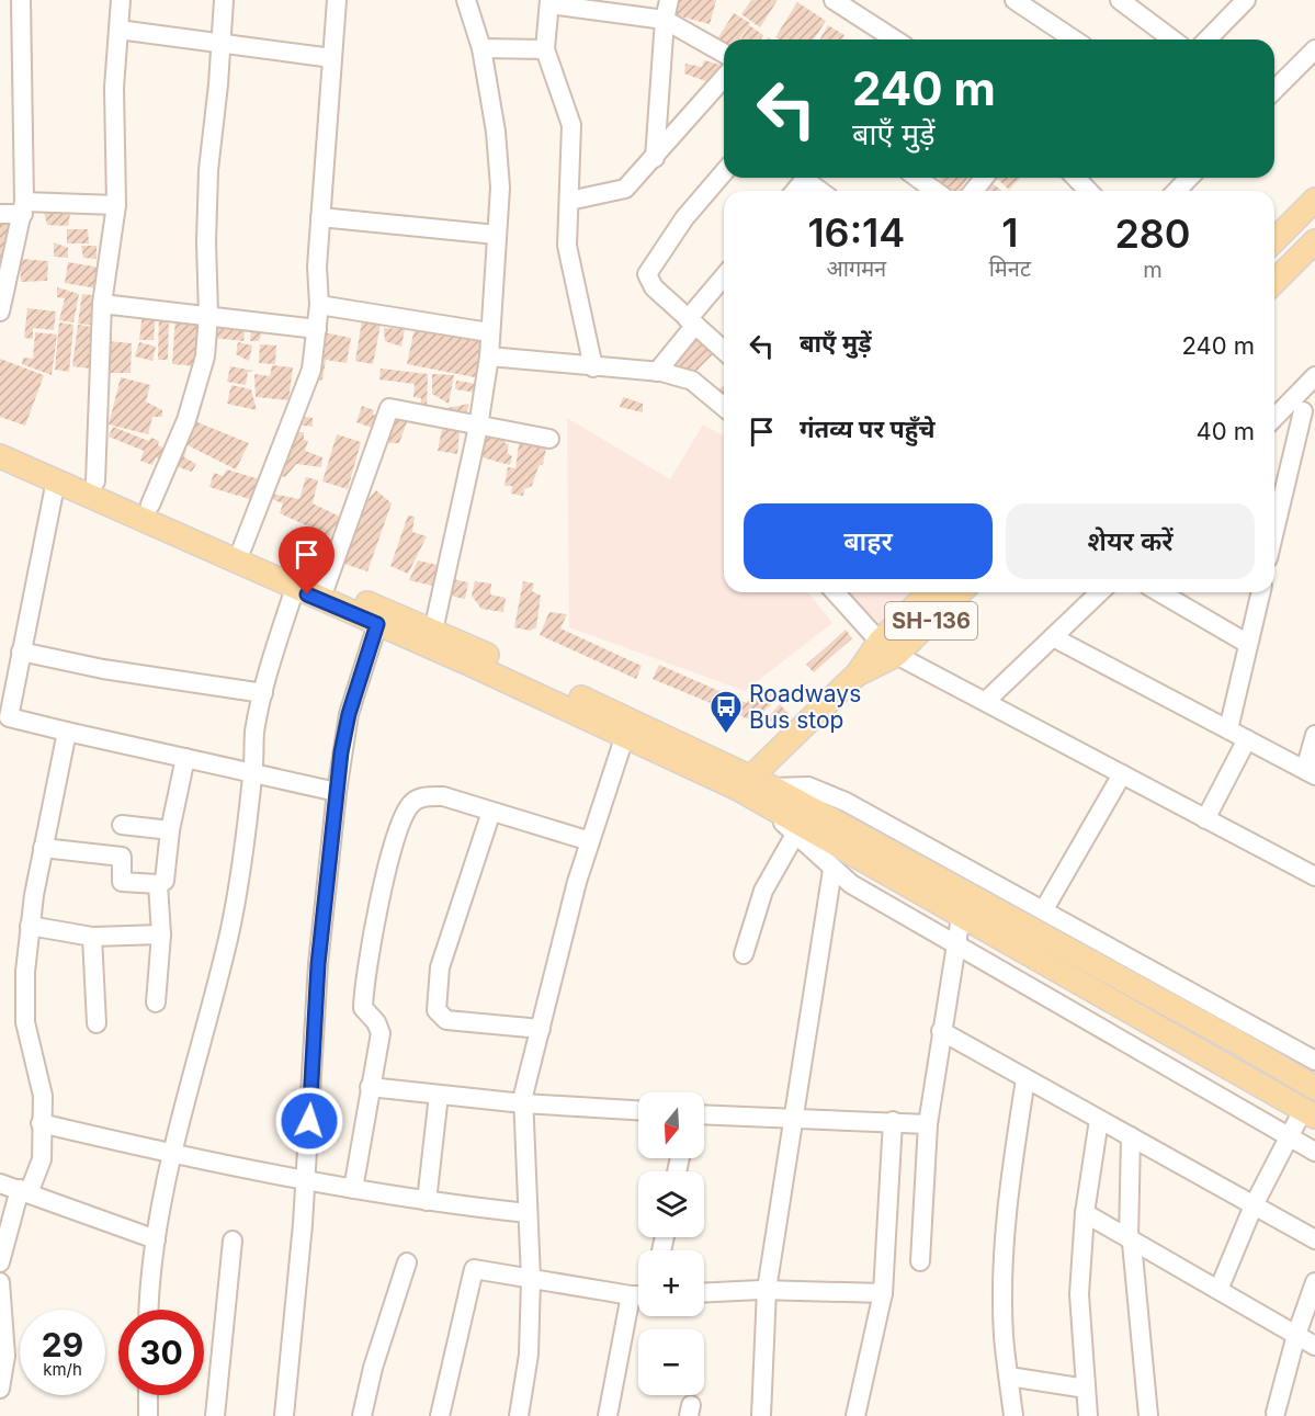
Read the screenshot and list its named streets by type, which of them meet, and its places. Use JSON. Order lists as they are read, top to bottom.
{
  "streets": {
    "main road": ["SH-136"]
  },
  "places": {
    "bus stop": ["Roadways Bus stop"]
  },
  "north": "bottom",
  "page": {
    "turn": ["240 m", "बाएँ मुड़ें"],
    "eta": [
      "16:14",
      "आगमन",
      "1",
      "मिनट",
      "280",
      "m"
    ],
    "list": [
      {
        "name": "बाएँ मुड़ें",
        "value": "240 m"
      },
      {
        "name": "गंतव्य पर पहुँचे",
        "value": "40 m"
      }
    ],
    "buttons": ["बाहर", "शेयर करें"],
    "map_buttons": ["+", "−"],
    "speed": "29 km/h",
    "limit": "30"
  }
}
